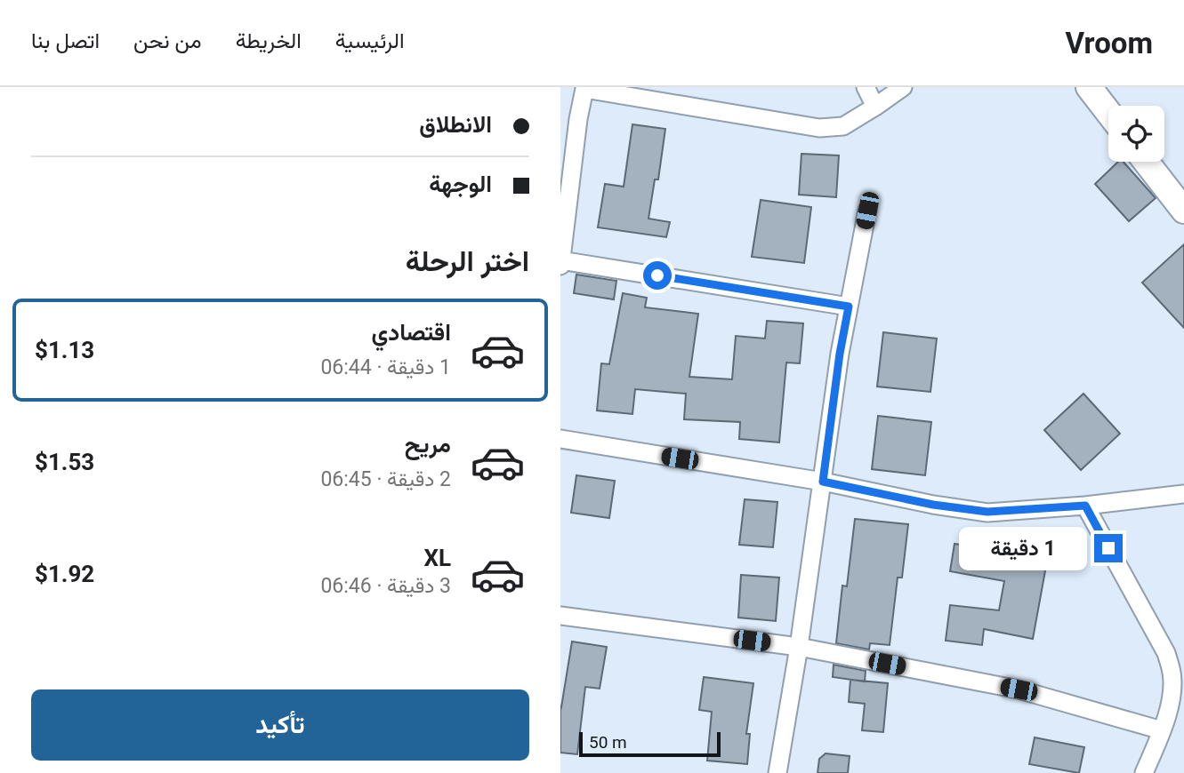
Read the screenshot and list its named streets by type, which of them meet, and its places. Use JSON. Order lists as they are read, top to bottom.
{
  "scale_bar": "50 m",
  "page": {
    "header": "Vroom",
    "nav": [
      "الرئيسية",
      "الخريطة",
      "من نحن",
      "اتصل بنا"
    ],
    "banner": ["الانطلاق", "الوجهة"],
    "heading": "اختر الرحلة",
    "list": [
      {
        "name": "اقتصادي",
        "note": "1 دقيقة · 06:44",
        "value": "$1.13"
      },
      {
        "name": "مريح",
        "note": "2 دقيقة · 06:45",
        "value": "$1.53"
      },
      {
        "name": "XL",
        "note": "3 دقيقة · 06:46",
        "value": "$1.92"
      }
    ],
    "bubble": "1 دقيقة",
    "buttons": "تأكيد",
    "scale": "50 m"
  }
}
